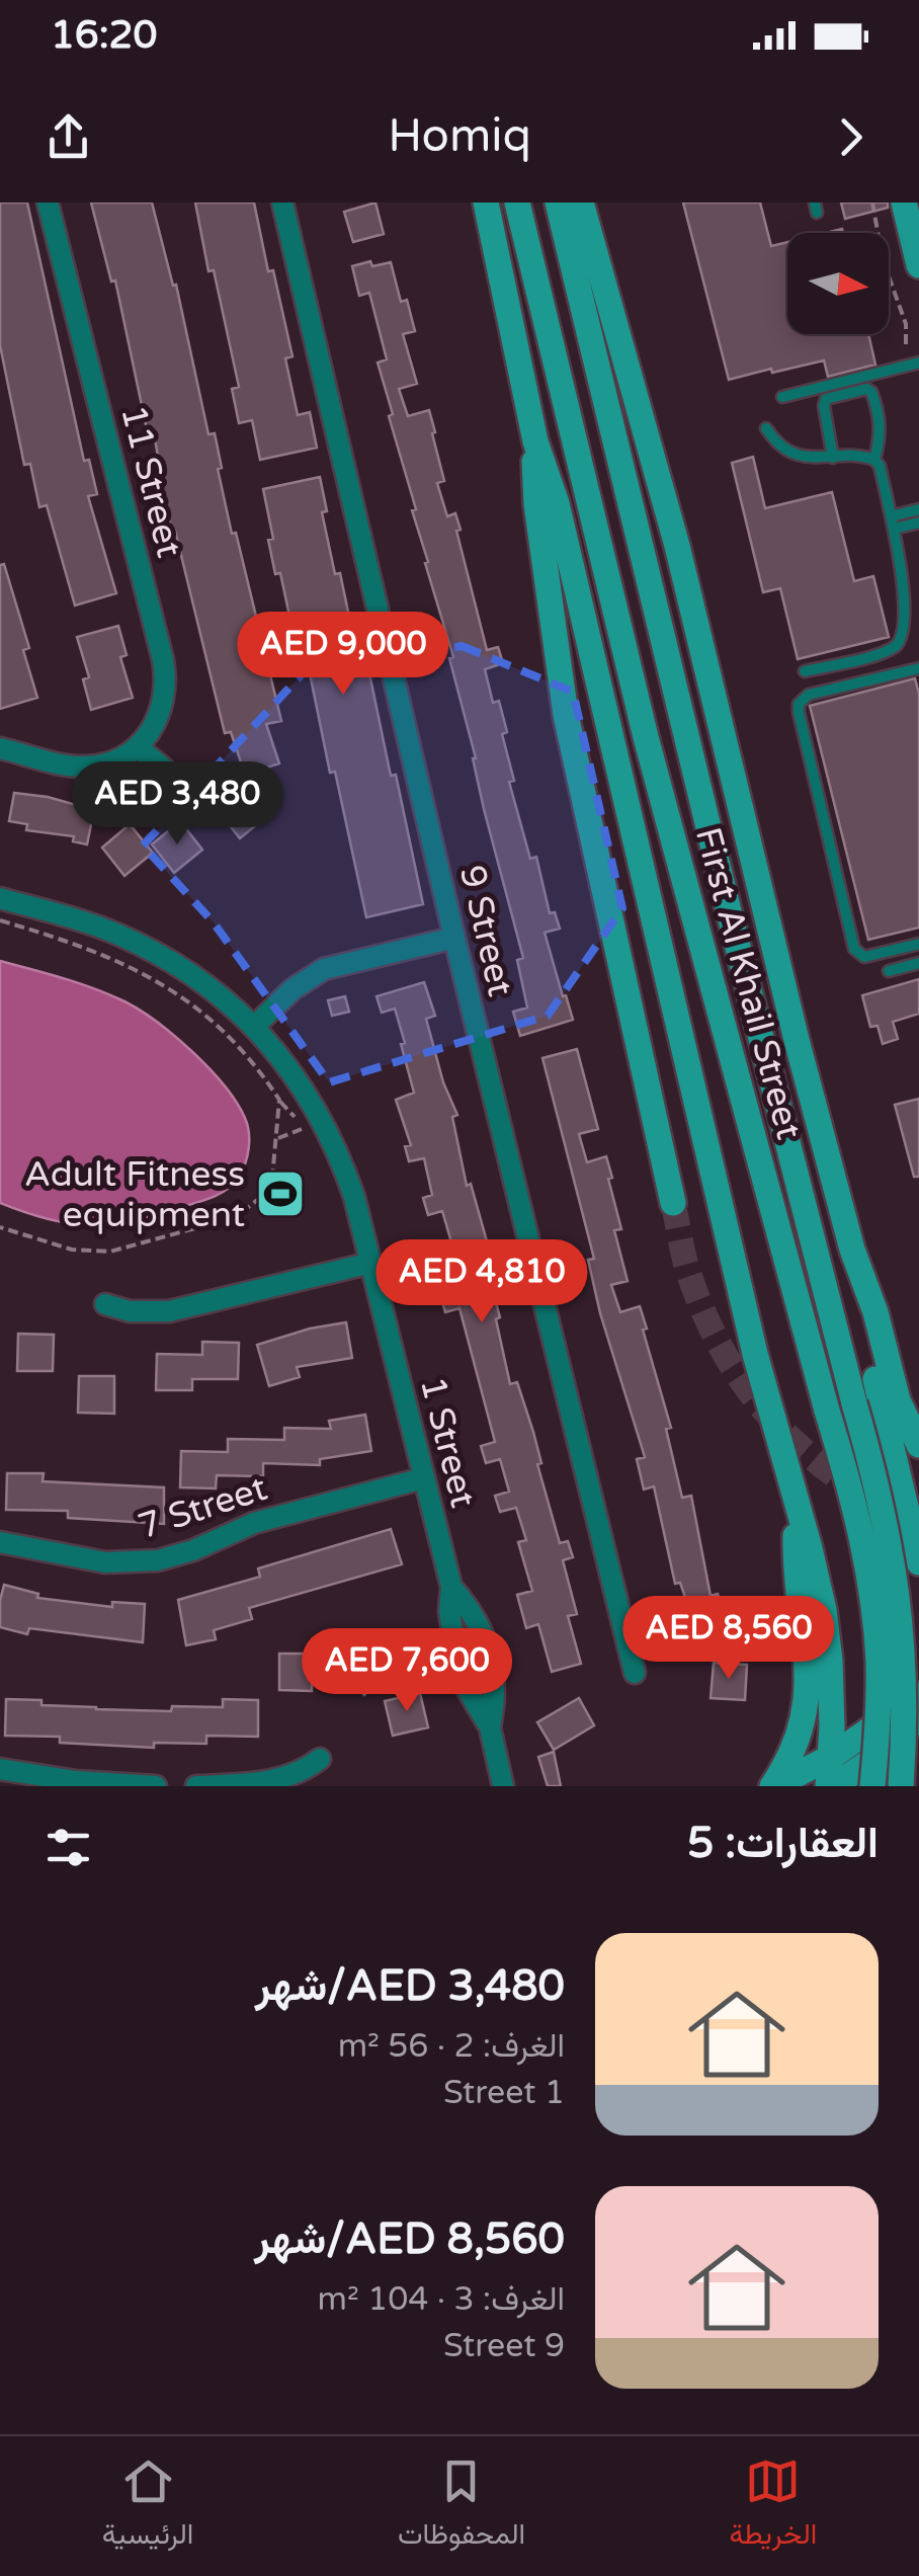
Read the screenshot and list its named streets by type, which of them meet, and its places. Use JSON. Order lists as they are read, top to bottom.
{
  "streets": {
    "main road": ["First Al Khail Street"],
    "street": [
      "11 Street",
      "9 Street",
      "1 Street",
      "7 Street"
    ]
  },
  "crossings": [
    ["1 Street", "7 Street"]
  ],
  "places": {
    "sports": ["Adult Fitness equipment"]
  },
  "north": "right",
  "page": {
    "status": "16:20",
    "header": "Homiq",
    "price": [
      "AED 9,000",
      "AED 3,480",
      "AED 4,810",
      "AED 8,560",
      "AED 7,600"
    ],
    "heading": "العقارات: 5",
    "list": [
      {
        "name": "AED 3,480/شهر",
        "note": "الغرف: 2 · 56 m² · 1 Street"
      },
      {
        "name": "AED 8,560/شهر",
        "note": "الغرف: 3 · 104 m² · 9 Street"
      }
    ],
    "tabs": ["الخريطة", "المحفوظات", "الرئيسية"]
  }
}
